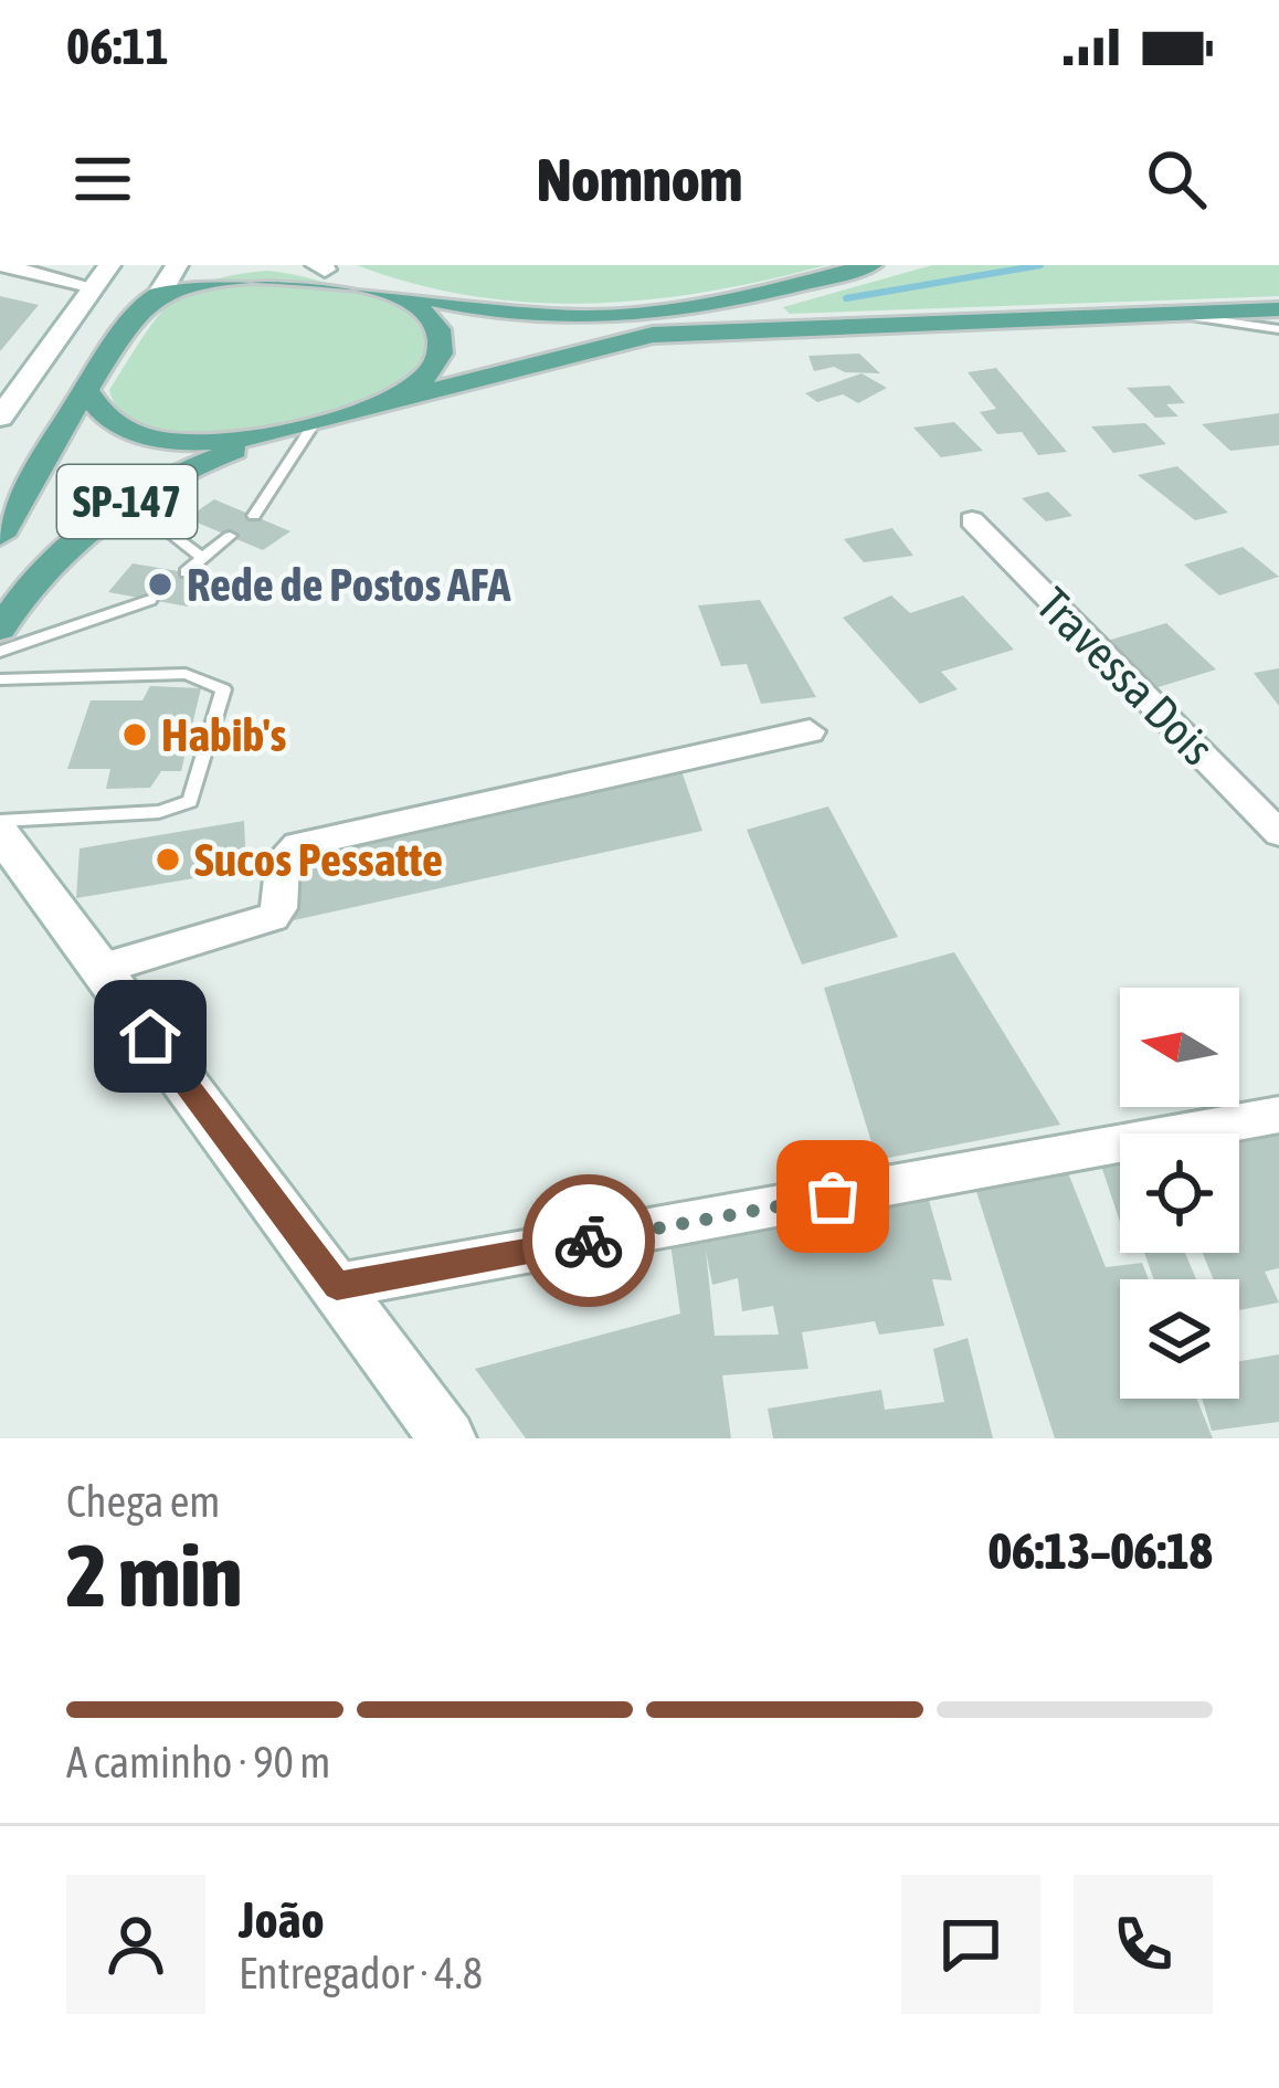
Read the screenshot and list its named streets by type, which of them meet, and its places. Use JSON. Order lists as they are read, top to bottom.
{
  "streets": {
    "main road": ["SP-147"],
    "street": ["Travessa Dois"]
  },
  "places": ["Rede de Postos AFA", "Habib's", "Sucos Pessatte"],
  "north": "left",
  "page": {
    "status": "06:11",
    "header": "Nomnom",
    "heading": ["2 min", "Chega em", "06:13–06:18"],
    "panel": ["João", "Entregador · 4.8"],
    "bar": "A caminho · 90 m"
  }
}
